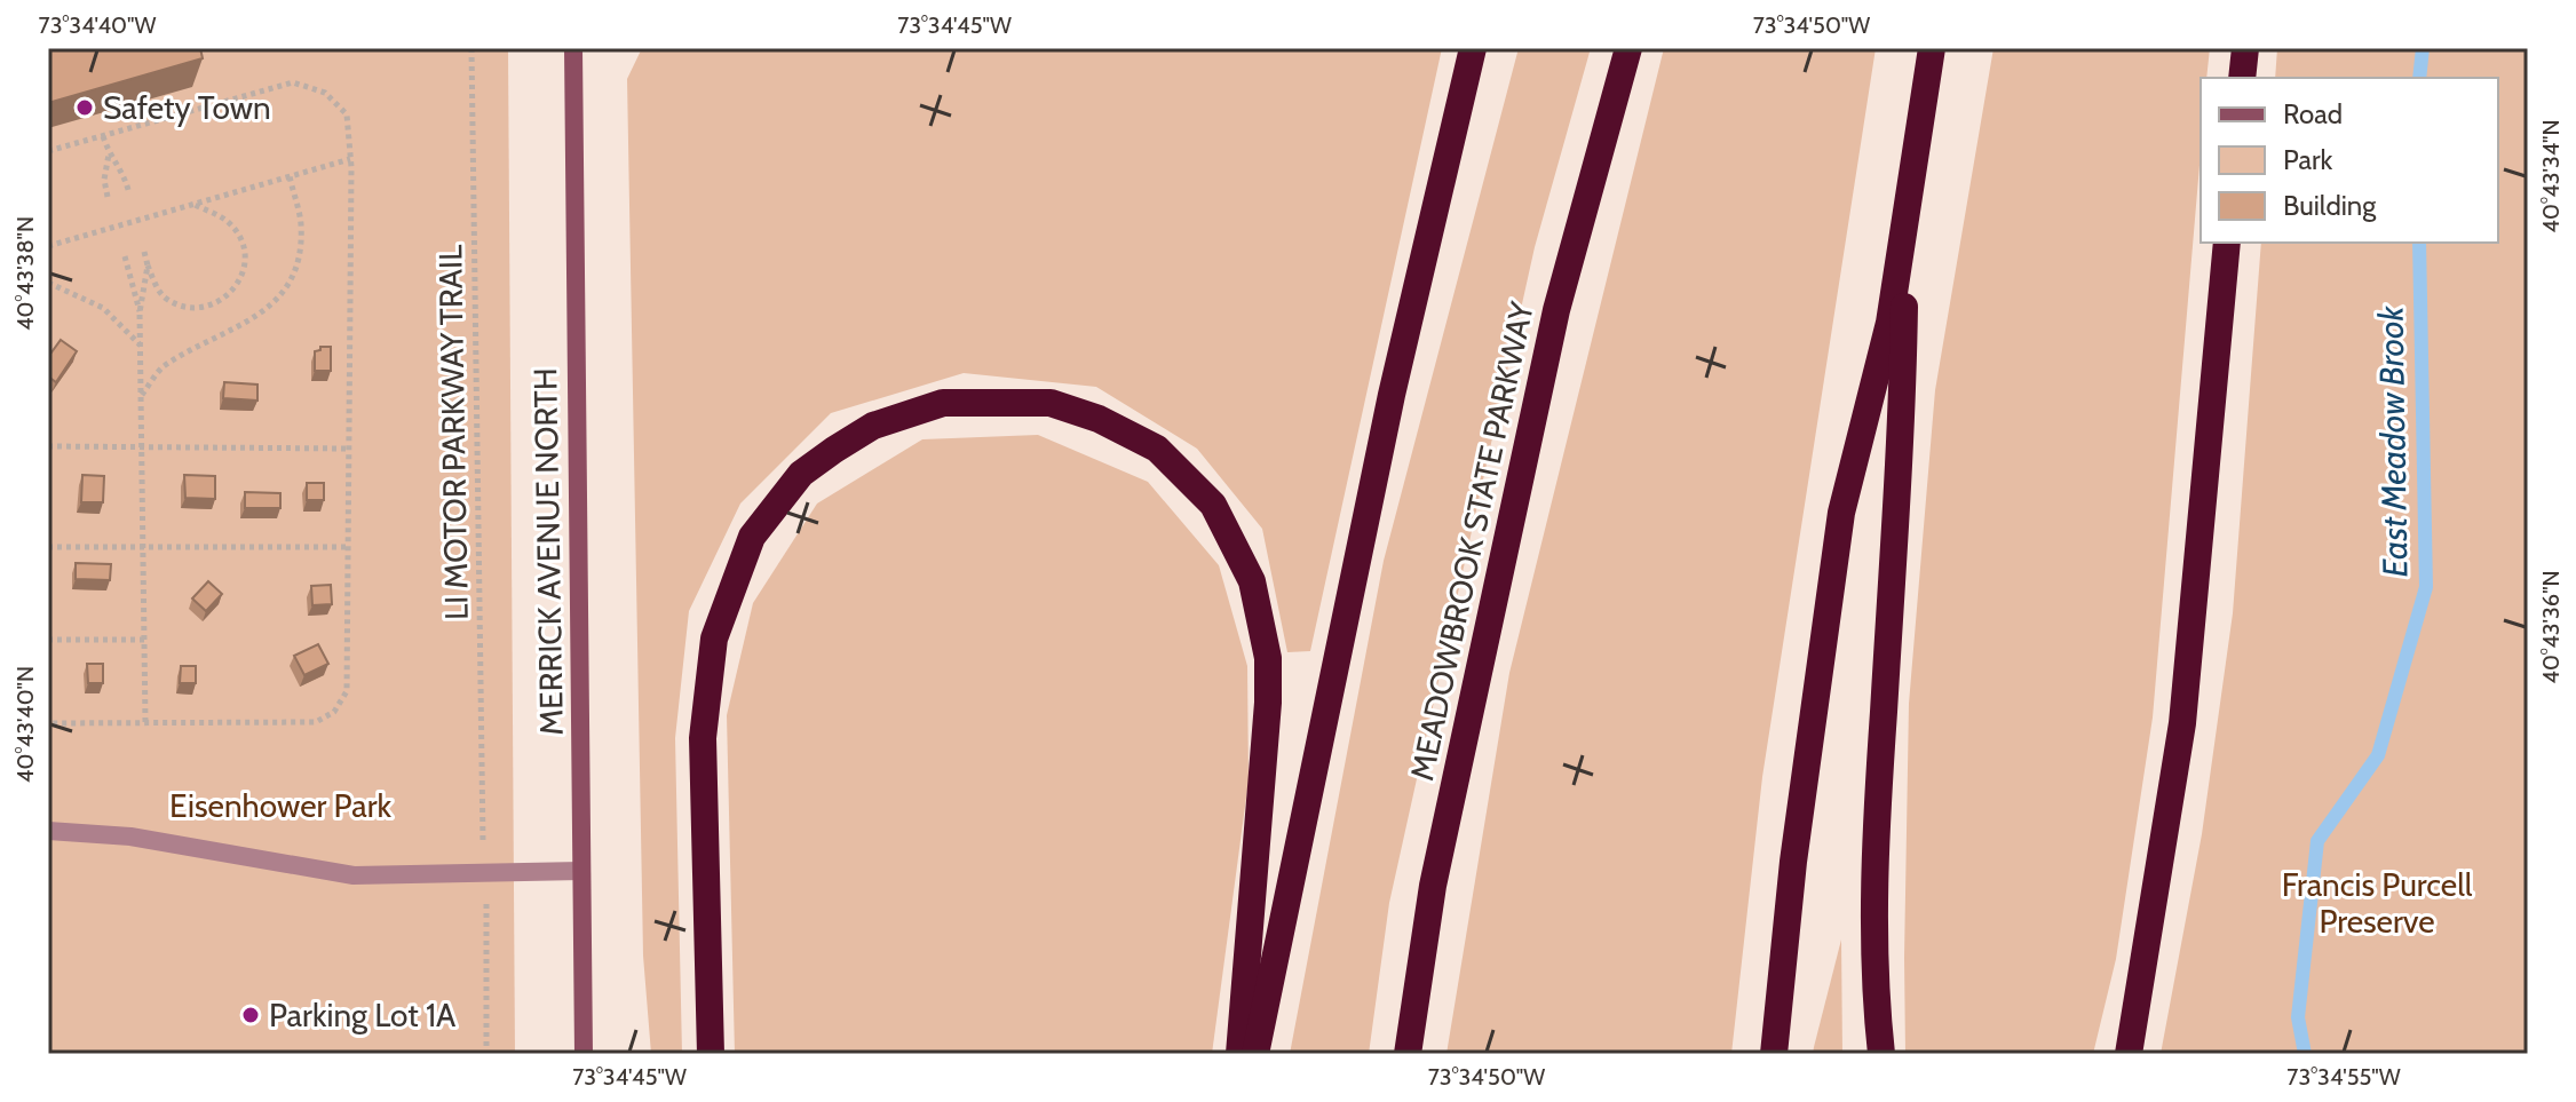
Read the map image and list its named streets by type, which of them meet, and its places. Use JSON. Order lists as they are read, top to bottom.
{
  "streets": {
    "highway": ["MEADOWBROOK STATE PARKWAY"],
    "main road": ["MERRICK AVENUE NORTH"],
    "path": ["LI MOTOR PARKWAY TRAIL"]
  },
  "water": ["East Meadow Brook"],
  "parks": ["Eisenhower Park", "Francis Purcell Preserve"],
  "places": ["Safety Town", "Parking Lot 1A"],
  "legend": ["Road", "Park", "Building"],
  "coordinates": [
    "73°34'40\"W",
    "73°34'45\"W",
    "73°34'50\"W",
    "40°43'34\"N",
    "40°43'38\"N",
    "40°43'36\"N",
    "40°43'40\"N",
    "73°34'55\"W"
  ]
}
